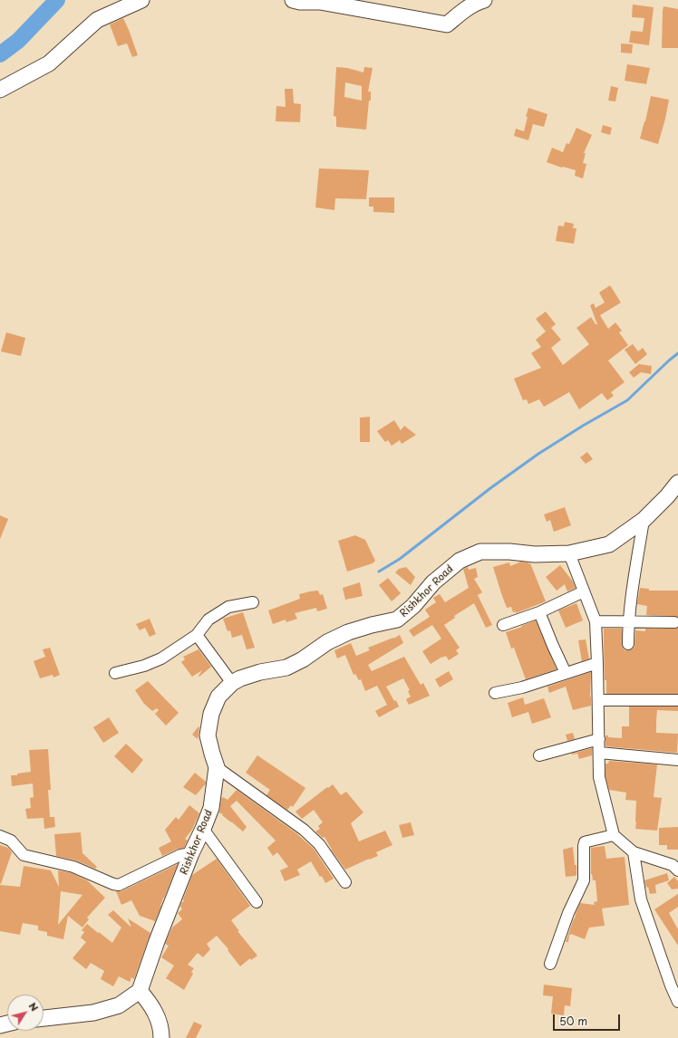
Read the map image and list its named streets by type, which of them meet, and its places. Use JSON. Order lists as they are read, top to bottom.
{
  "streets": {
    "street": ["Rishkhor Road"]
  },
  "scale_bar": "50 m",
  "north": "top right"
}
